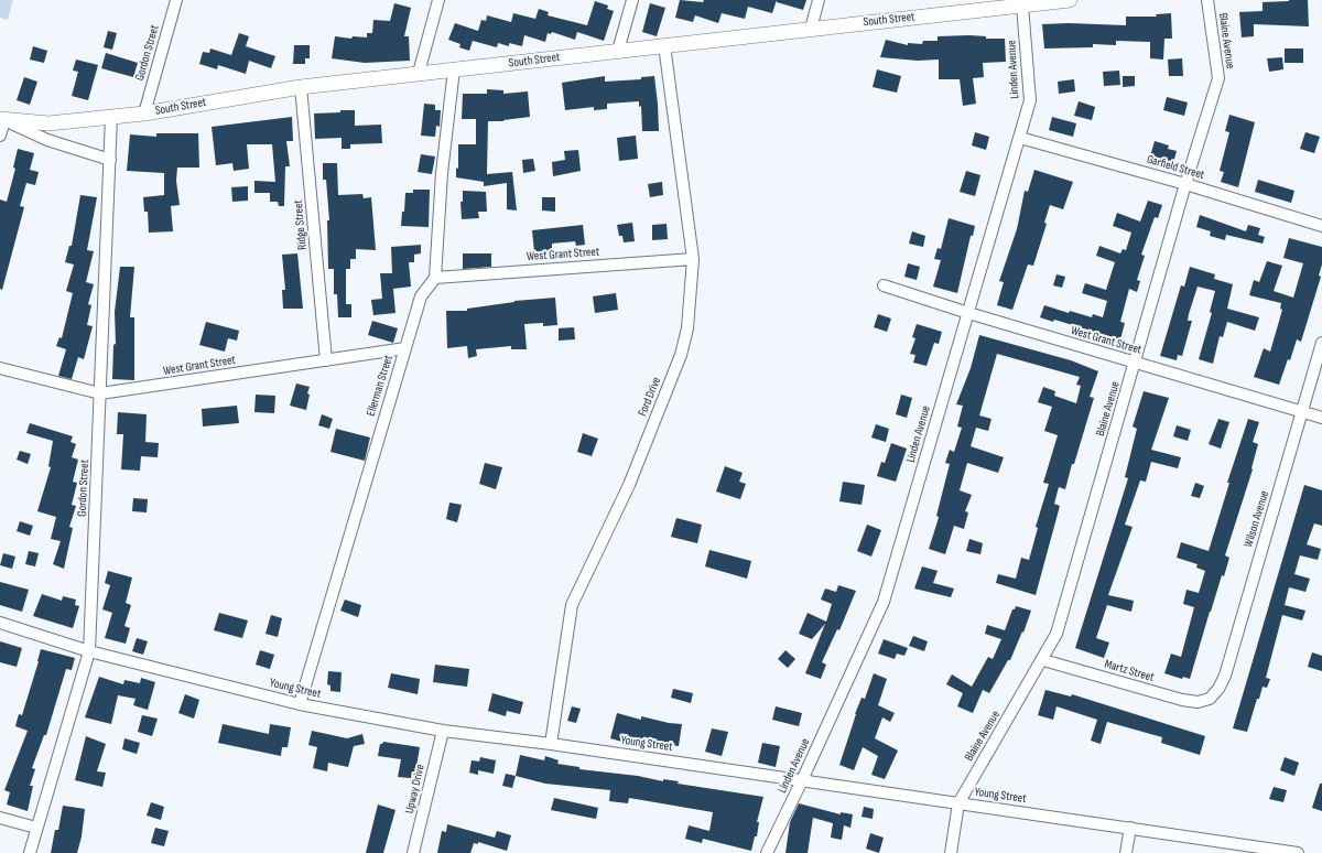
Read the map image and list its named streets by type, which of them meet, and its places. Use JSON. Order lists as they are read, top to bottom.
{
  "streets": {
    "street": [
      "South Street",
      "Blaine Avenue",
      "Gordon Street",
      "Linden Avenue",
      "Garfield Street",
      "Ridge Street",
      "West Grant Street",
      "Ellerman Street",
      "Ford Drive",
      "Wilson Avenue",
      "Martz Street",
      "Young Street",
      "Upway Drive"
    ]
  },
  "crossings": [
    ["South Street", "Gordon Street"],
    ["South Street", "Linden Avenue"],
    ["South Street", "Ridge Street"],
    ["South Street", "Ford Drive"],
    ["Blaine Avenue", "Garfield Street"],
    ["Blaine Avenue", "West Grant Street"],
    ["Blaine Avenue", "Martz Street"],
    ["Blaine Avenue", "Young Street"],
    ["Gordon Street", "West Grant Street"],
    ["Gordon Street", "Young Street"],
    ["Linden Avenue", "Garfield Street"],
    ["Linden Avenue", "West Grant Street"],
    ["Linden Avenue", "Young Street"],
    ["Ridge Street", "West Grant Street"],
    ["West Grant Street", "Ellerman Street"],
    ["West Grant Street", "Ford Drive"],
    ["West Grant Street", "Wilson Avenue"],
    ["Ellerman Street", "Young Street"],
    ["Ford Drive", "Young Street"],
    ["Wilson Avenue", "Martz Street"],
    ["Young Street", "Upway Drive"]
  ]
}
